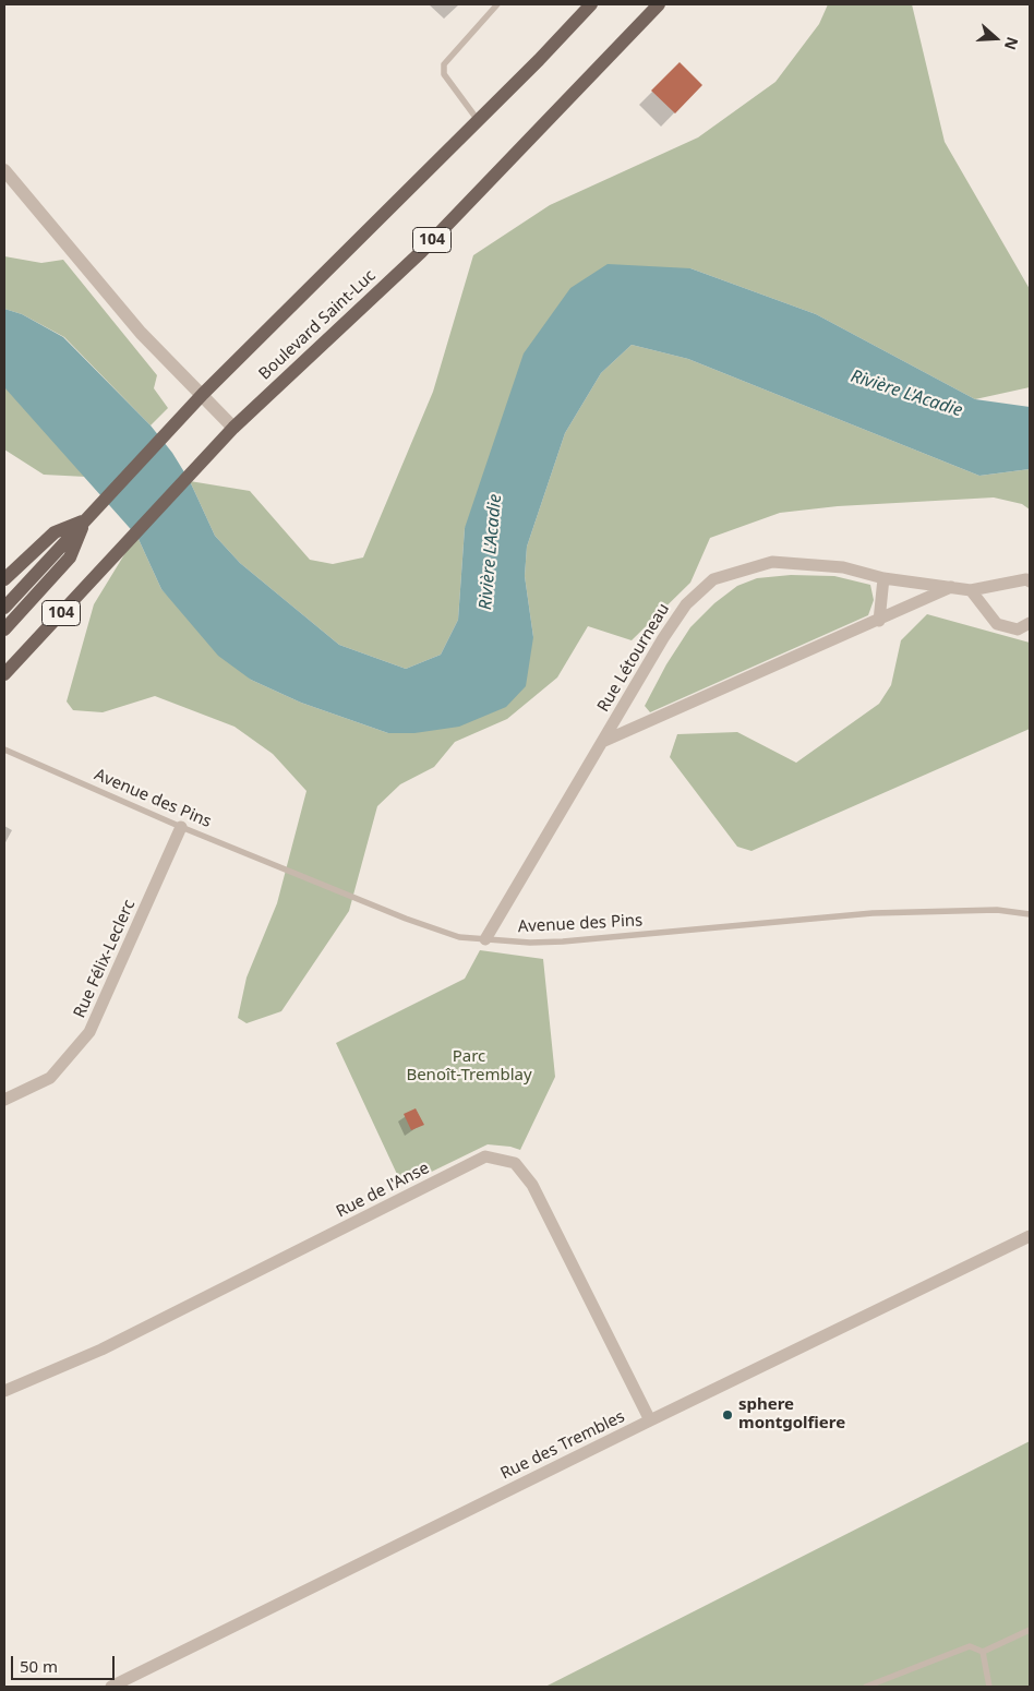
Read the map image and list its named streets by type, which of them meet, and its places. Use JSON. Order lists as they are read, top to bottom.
{
  "streets": {
    "main road": ["104", "Boulevard Saint-Luc"],
    "street": [
      "Rue Létourneau",
      "Rue Félix-Leclerc",
      "Rue de l'Anse",
      "Rue des Trembles"
    ],
    "lane": ["Avenue des Pins"]
  },
  "crossings": [
    ["Rue Létourneau", "Avenue des Pins"],
    ["Avenue des Pins", "Rue Félix-Leclerc"],
    ["Rue de l'Anse", "Rue des Trembles"]
  ],
  "water": ["Rivière L'Acadie"],
  "parks": ["Parc Benoît-Tremblay"],
  "places": ["sphere montgolfiere"],
  "scale_bar": "50 m",
  "north": "right"
}
